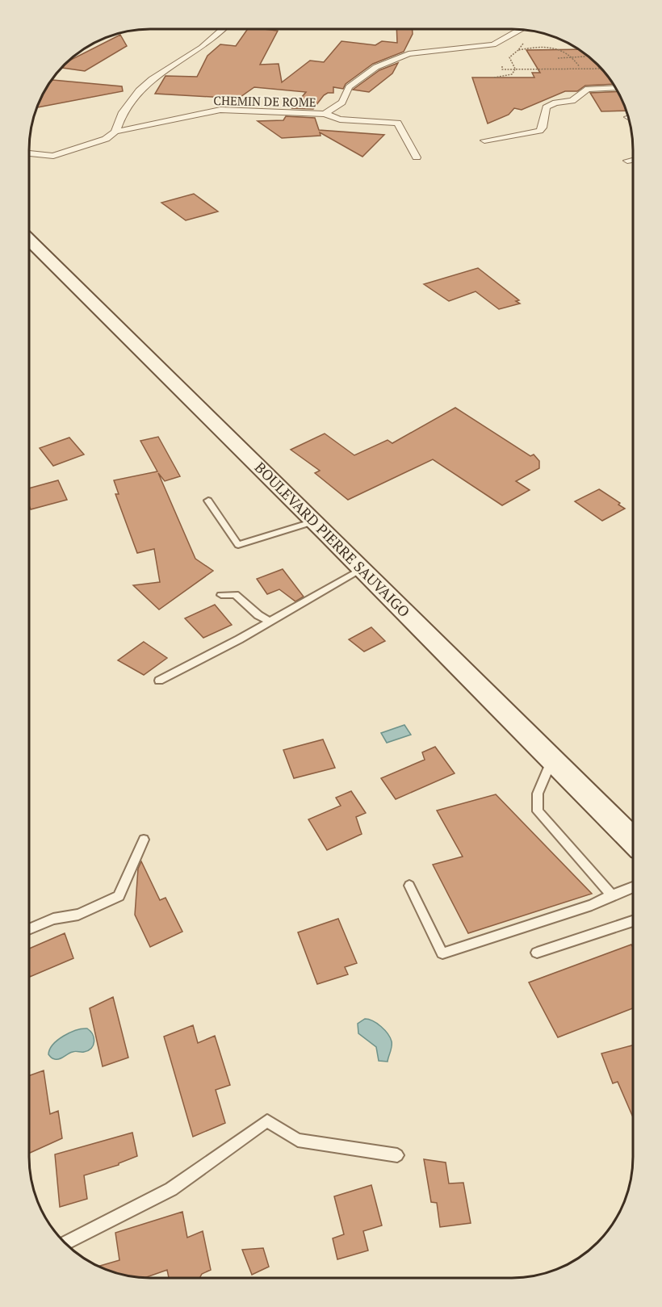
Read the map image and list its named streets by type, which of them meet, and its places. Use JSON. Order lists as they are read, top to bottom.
{
  "streets": {
    "main road": ["BOULEVARD PIERRE SAUVAIGO"],
    "street": ["CHEMIN DE ROME"]
  }
}
